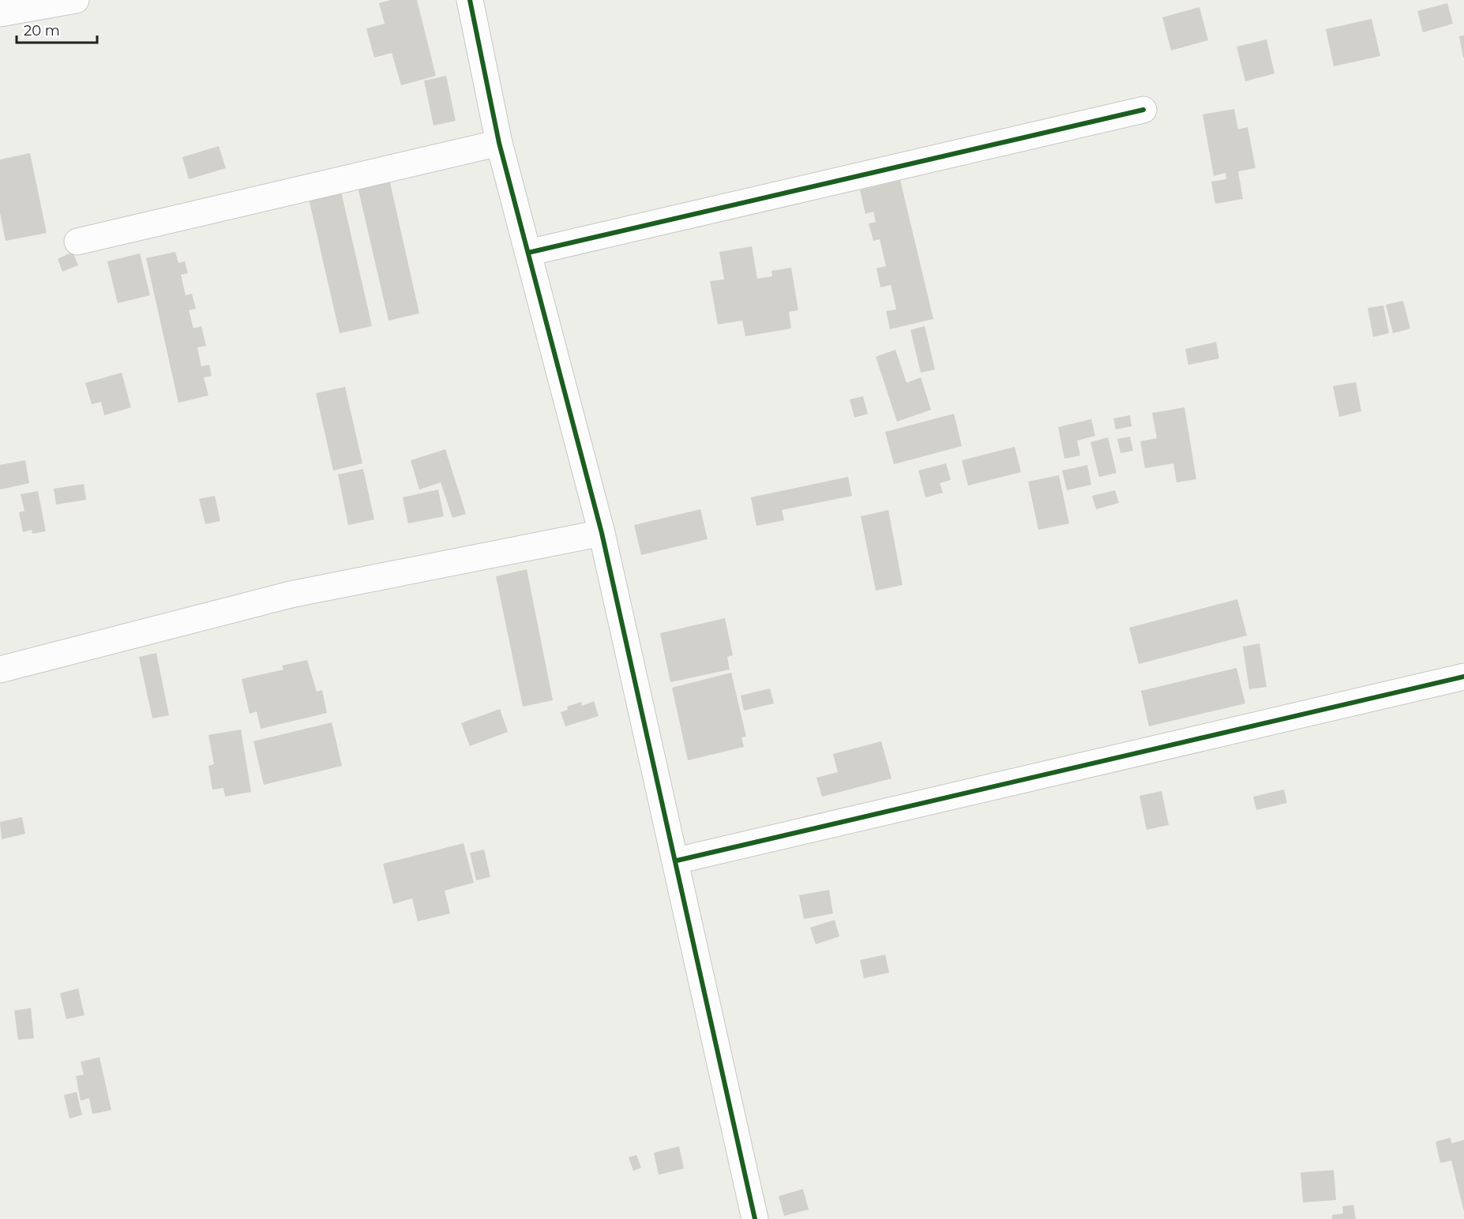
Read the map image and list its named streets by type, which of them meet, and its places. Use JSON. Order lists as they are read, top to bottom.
{
  "scale_bar": "20 m"
}
